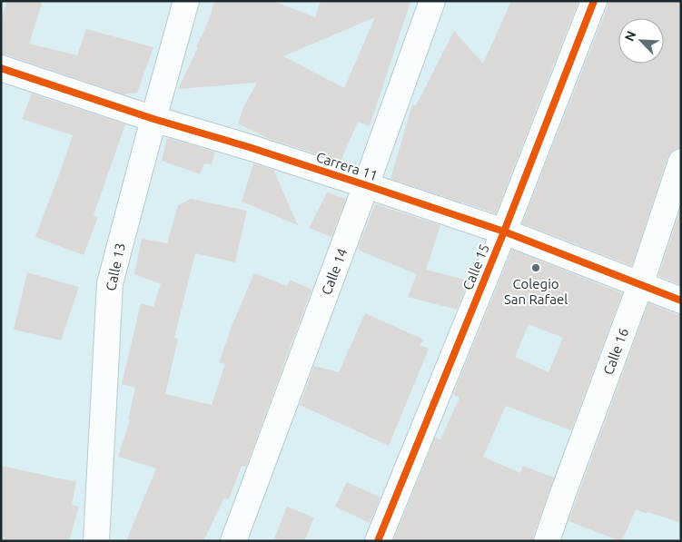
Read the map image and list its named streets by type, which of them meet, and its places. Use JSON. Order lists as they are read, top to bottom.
{
  "streets": {
    "street": [
      "Carrera 11",
      "Calle 13",
      "Calle 15",
      "Calle 14",
      "Calle 16"
    ]
  },
  "crossings": [
    ["Carrera 11", "Calle 13"],
    ["Carrera 11", "Calle 15"],
    ["Carrera 11", "Calle 14"],
    ["Carrera 11", "Calle 16"]
  ],
  "places": ["Colegio San Rafael"],
  "north": "top left"
}
